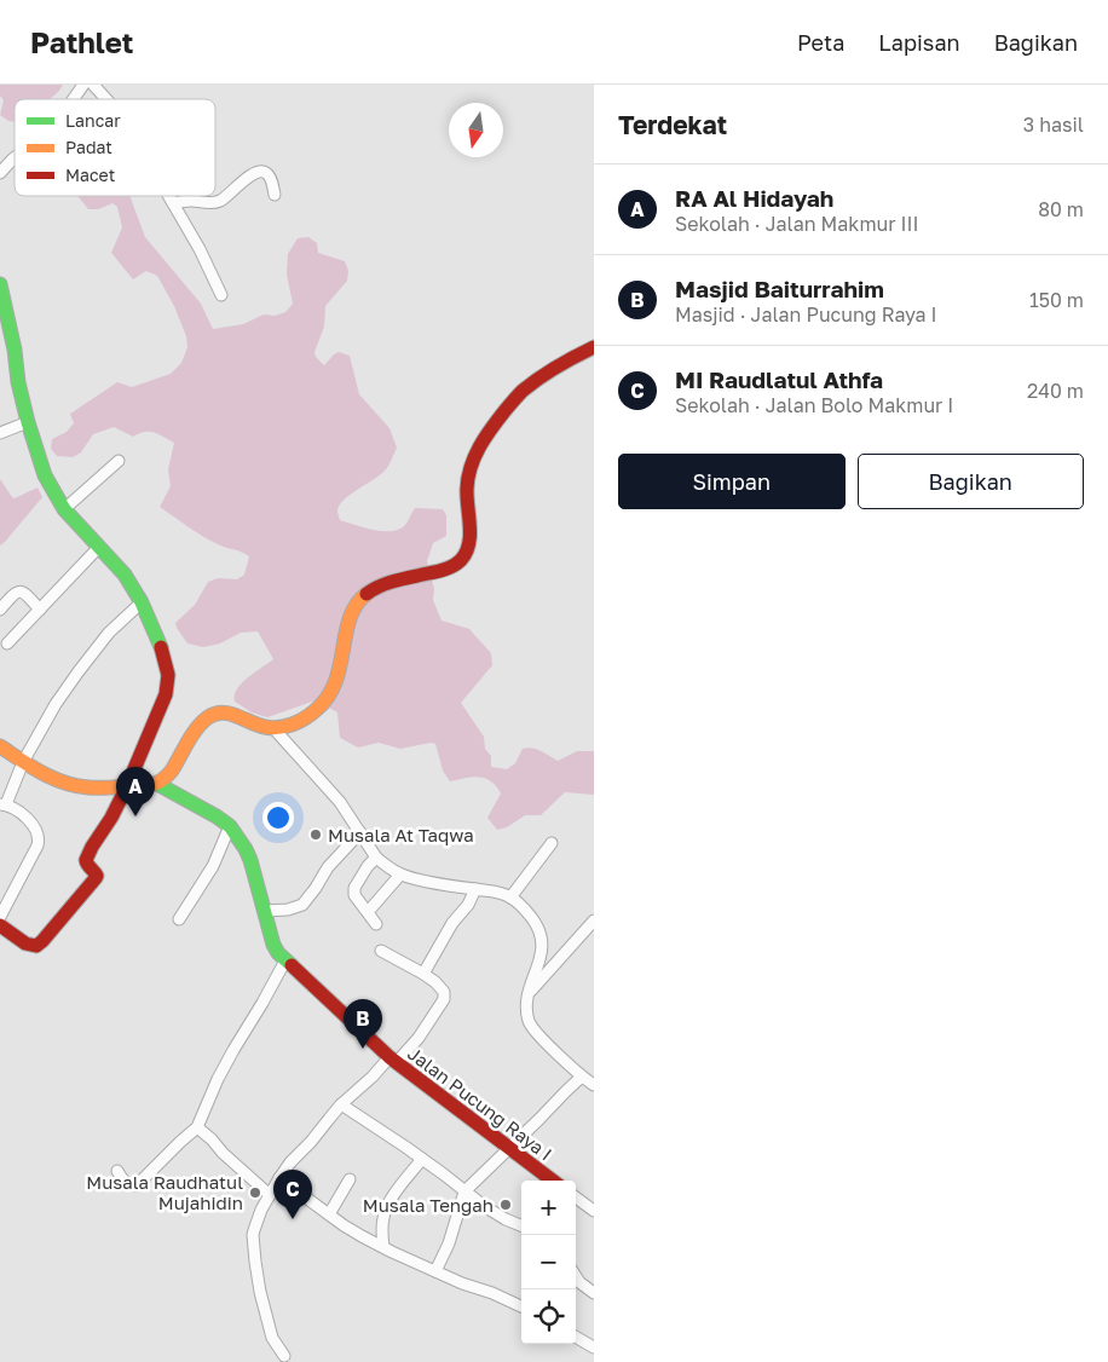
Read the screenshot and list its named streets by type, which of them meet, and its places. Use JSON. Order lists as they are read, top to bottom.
{
  "streets": {
    "street": ["Jalan Pucung Raya I"]
  },
  "places": ["Musala At Taqwa", "Musala Raudhatul Mujahidin", "Musala Tengah"],
  "legend": ["Lancar", "Padat", "Macet"],
  "north": "bottom",
  "page": {
    "header": "Pathlet",
    "nav": ["Peta", "Lapisan", "Bagikan"],
    "heading": ["Terdekat", "3 hasil"],
    "list": [
      {
        "mark": "A",
        "name": "RA Al Hidayah",
        "note": "Sekolah · Jalan Makmur III",
        "value": "80 m"
      },
      {
        "mark": "B",
        "name": "Masjid Baiturrahim",
        "note": "Masjid · Jalan Pucung Raya I",
        "value": "150 m"
      },
      {
        "mark": "C",
        "name": "MI Raudlatul Athfa",
        "note": "Sekolah · Jalan Bolo Makmur I",
        "value": "240 m"
      }
    ],
    "buttons": ["Simpan", "Bagikan"],
    "pins": ["A", "B", "C"],
    "map_buttons": ["+", "−"]
  }
}
